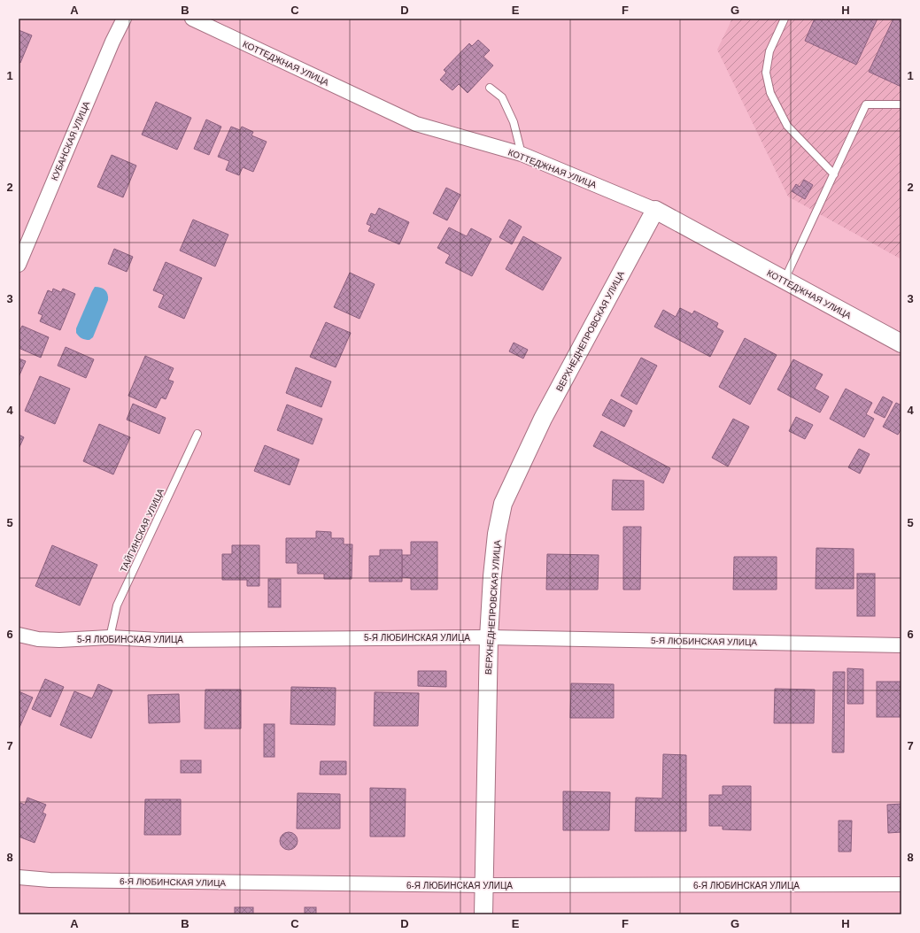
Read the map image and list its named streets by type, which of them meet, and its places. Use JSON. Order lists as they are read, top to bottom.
{
  "streets": {
    "street": [
      "КОТТЕДЖНАЯ УЛИЦА",
      "КУБАНСКАЯ УЛИЦА",
      "ВЕРХНЕДНЕПРОВСКАЯ УЛИЦА",
      "5-Я ЛЮБИНСКАЯ УЛИЦА",
      "6-Я ЛЮБИНСКАЯ УЛИЦА"
    ],
    "lane": ["ТАЙГИНСКАЯ УЛИЦА"]
  },
  "crossings": [
    ["КОТТЕДЖНАЯ УЛИЦА", "ВЕРХНЕДНЕПРОВСКАЯ УЛИЦА"],
    ["ВЕРХНЕДНЕПРОВСКАЯ УЛИЦА", "5-Я ЛЮБИНСКАЯ УЛИЦА"],
    ["ВЕРХНЕДНЕПРОВСКАЯ УЛИЦА", "6-Я ЛЮБИНСКАЯ УЛИЦА"],
    ["ТАЙГИНСКАЯ УЛИЦА", "5-Я ЛЮБИНСКАЯ УЛИЦА"]
  ],
  "grid": {
    "columns": [
      "A",
      "B",
      "C",
      "D",
      "E",
      "F",
      "G",
      "H"
    ],
    "rows": [
      "1",
      "2",
      "3",
      "4",
      "5",
      "6",
      "7",
      "8"
    ]
  }
}
